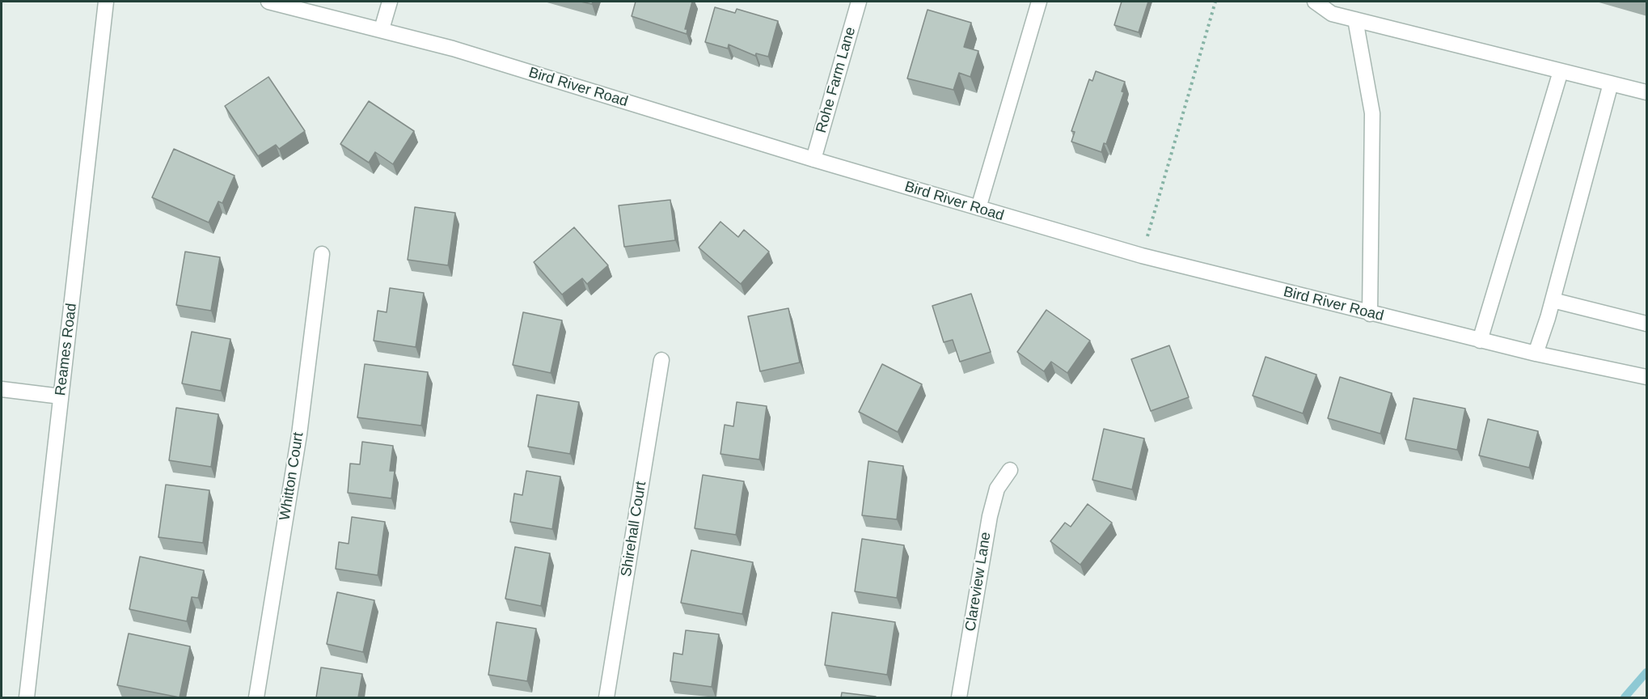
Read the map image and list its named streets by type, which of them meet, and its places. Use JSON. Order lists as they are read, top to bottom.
{
  "streets": {
    "street": [
      "Rohe Farm Lane",
      "Bird River Road",
      "Reames Road",
      "Whitton Court",
      "Shirehall Court",
      "Clareview Lane"
    ]
  },
  "crossings": [
    ["Rohe Farm Lane", "Bird River Road"]
  ]
}
